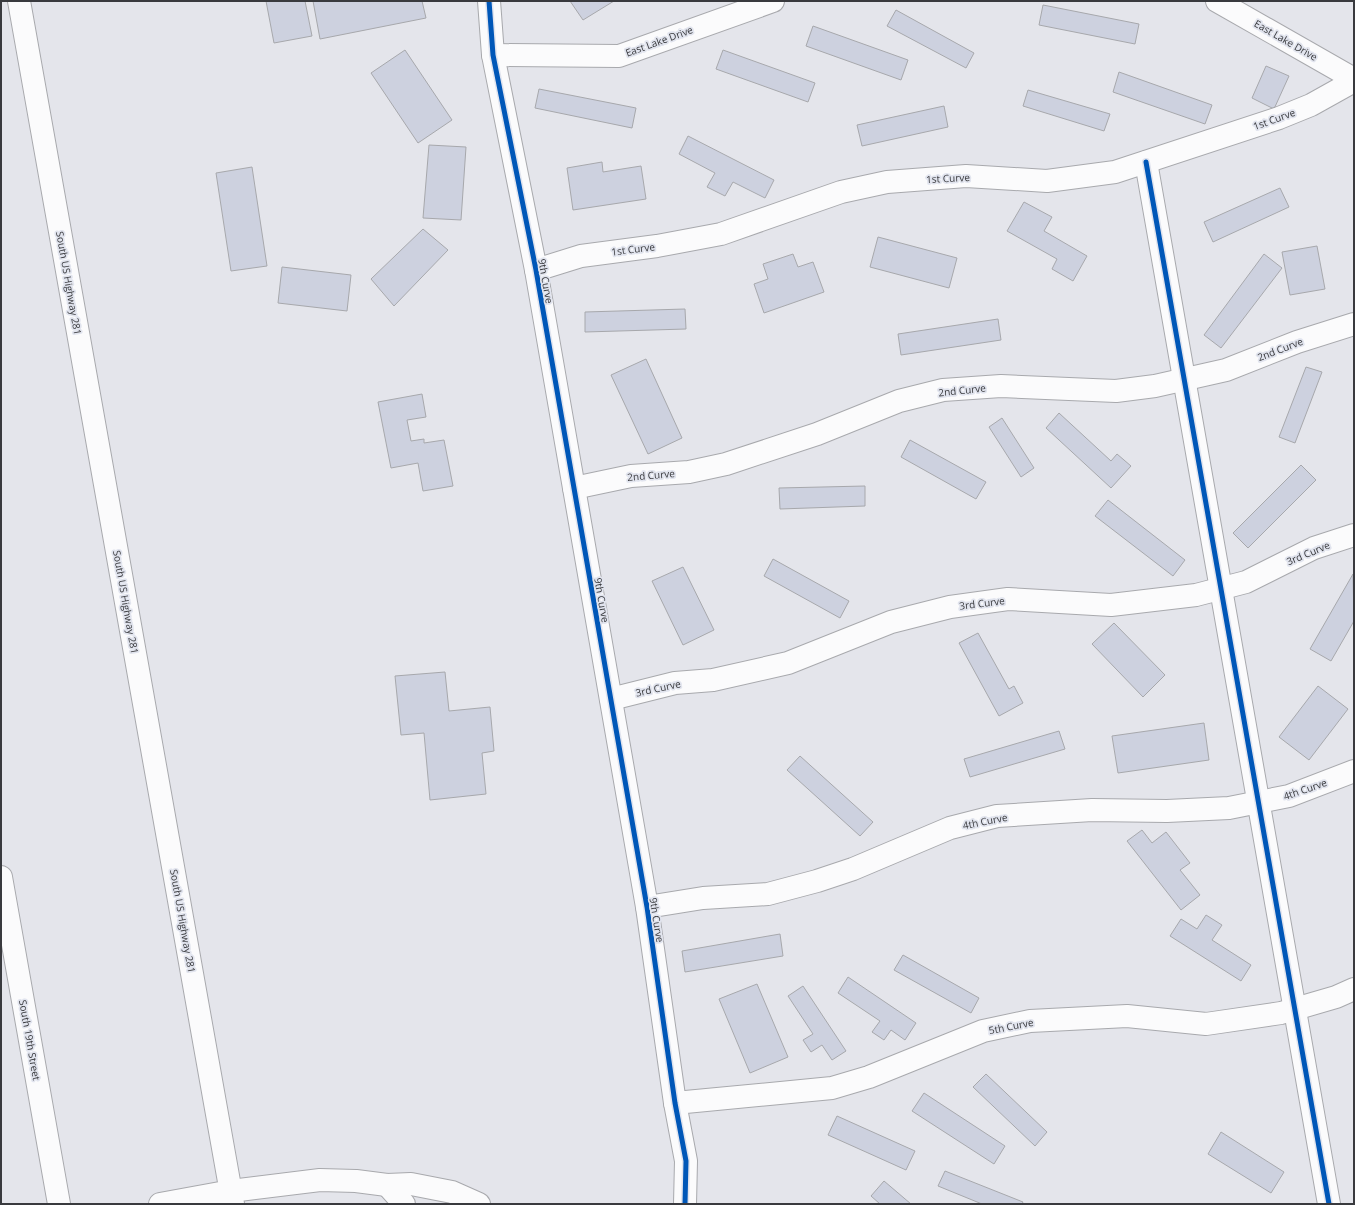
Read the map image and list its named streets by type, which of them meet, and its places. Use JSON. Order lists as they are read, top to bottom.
{
  "streets": {
    "main road": [
      "East Lake Drive",
      "1st Curve",
      "9th Curve",
      "South US Highway 281",
      "2nd Curve",
      "3rd Curve",
      "4th Curve",
      "5th Curve",
      "South 19th Street"
    ]
  },
  "crossings": [
    ["East Lake Drive", "1st Curve"],
    ["East Lake Drive", "9th Curve"],
    ["1st Curve", "9th Curve"],
    ["9th Curve", "2nd Curve"],
    ["9th Curve", "3rd Curve"],
    ["9th Curve", "4th Curve"],
    ["9th Curve", "5th Curve"]
  ]
}
